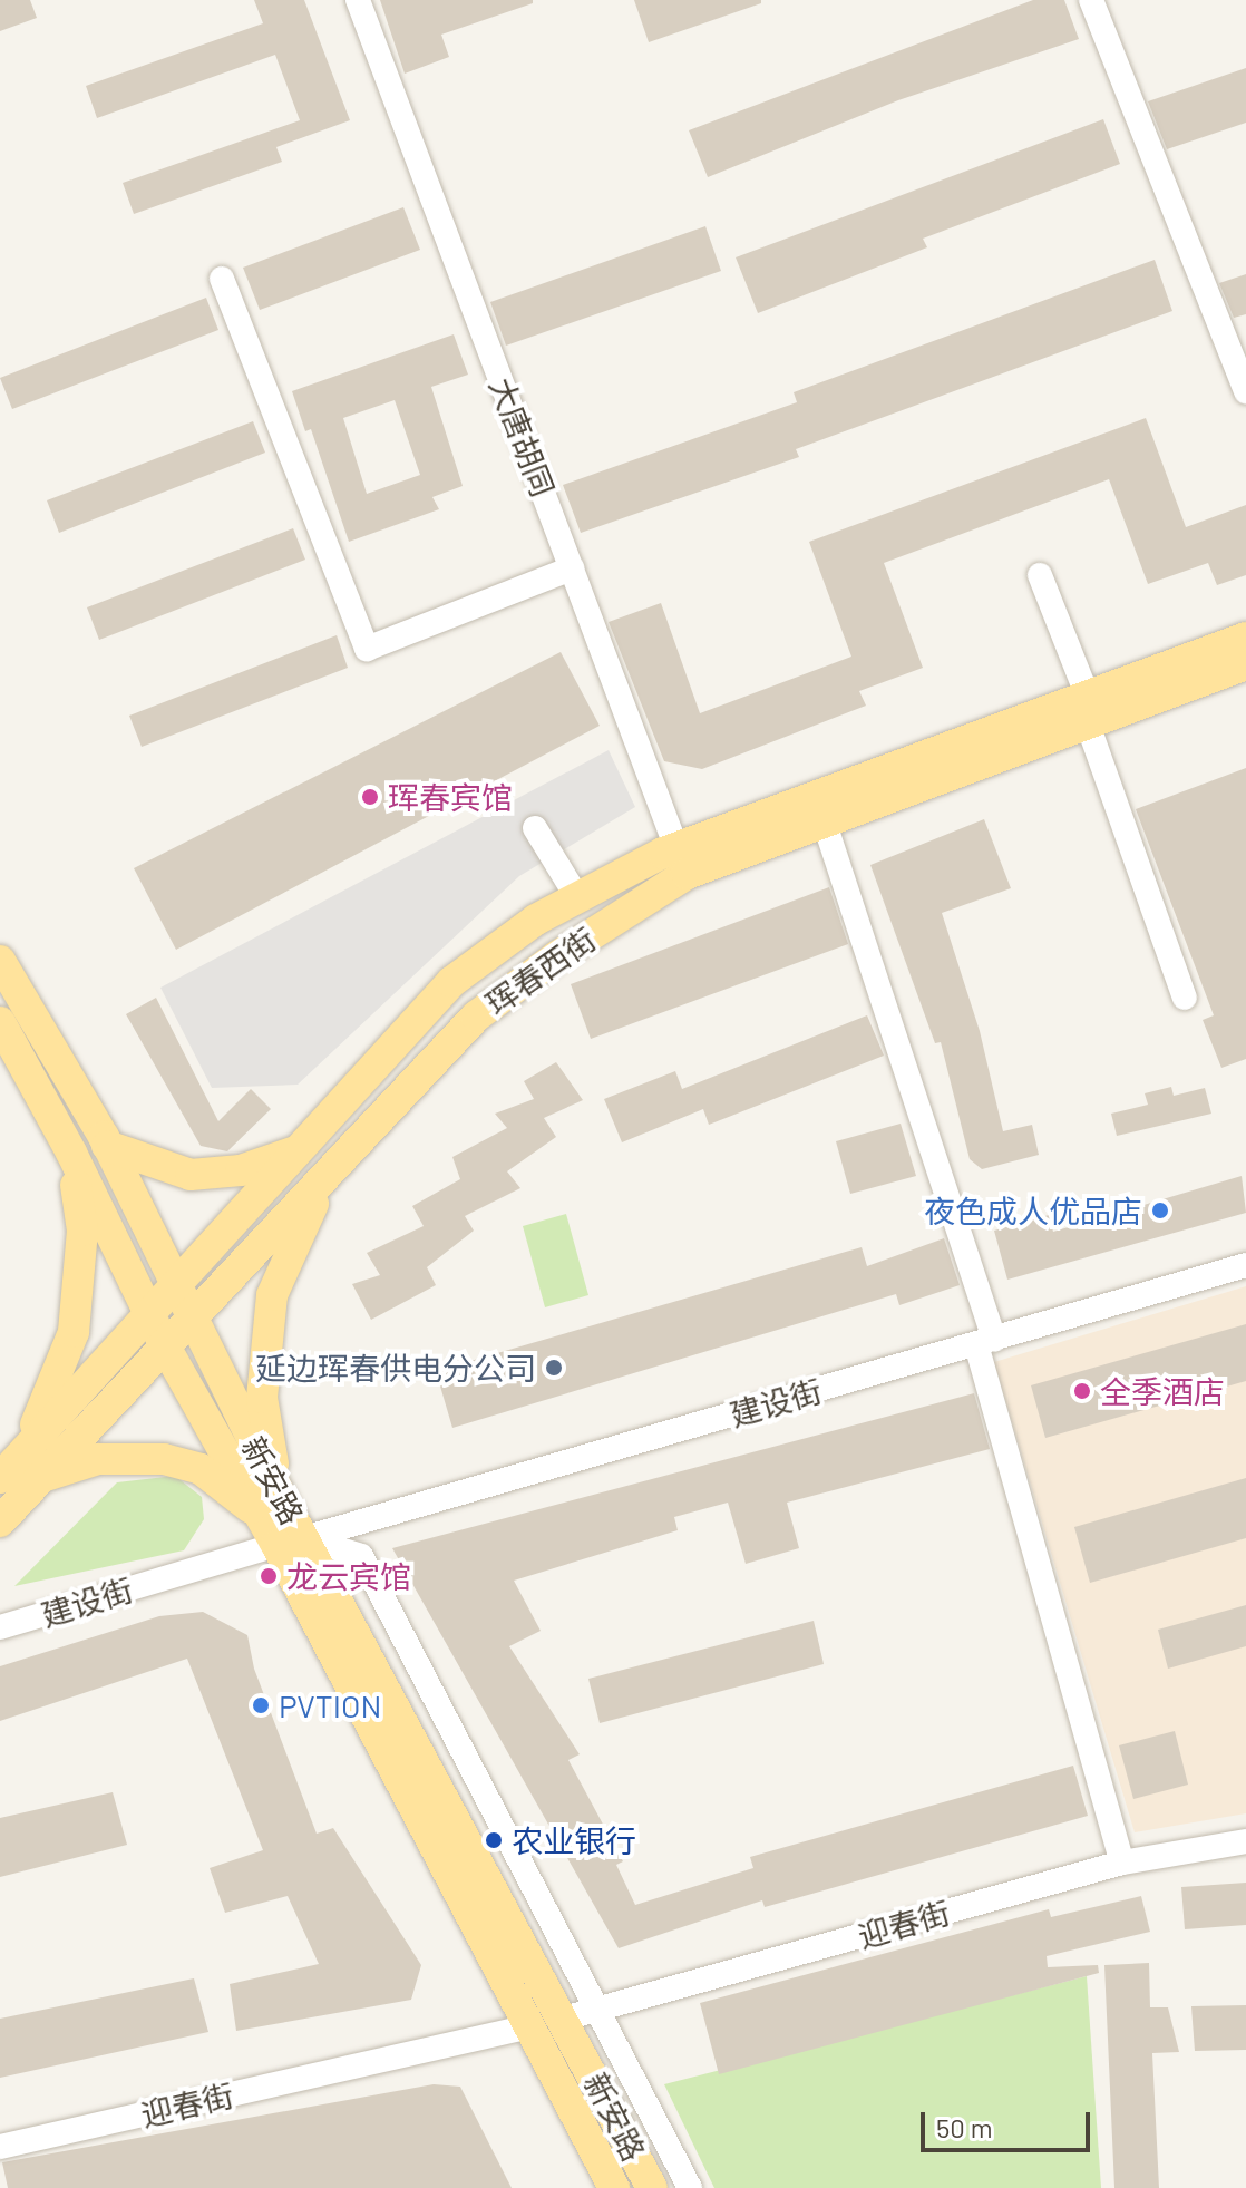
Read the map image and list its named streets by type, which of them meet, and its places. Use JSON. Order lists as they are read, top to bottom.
{
  "streets": {
    "main road": ["珲春西街", "新安路"],
    "street": ["大唐胡同", "建设街", "迎春街"]
  },
  "crossings": [
    ["大唐胡同", "珲春西街"],
    ["珲春西街", "新安路"],
    ["建设街", "新安路"],
    ["新安路", "迎春街"]
  ],
  "places": [
    "珲春宾馆",
    "夜色成人优品店",
    "延边珲春供电分公司",
    "全季酒店",
    "龙云宾馆",
    "PVTION",
    "农业银行"
  ],
  "scale_bar": "50 m"
}
